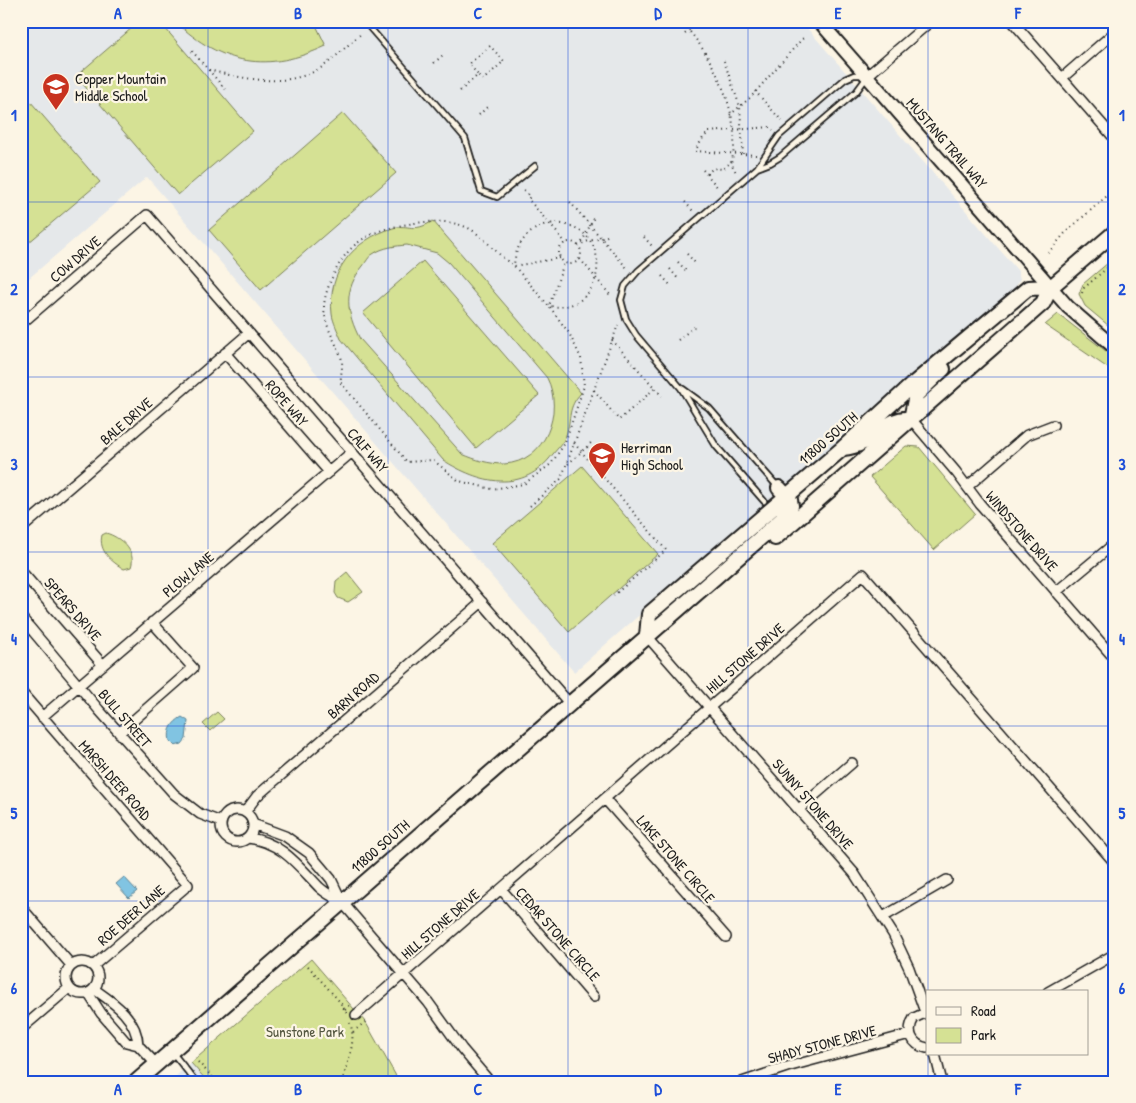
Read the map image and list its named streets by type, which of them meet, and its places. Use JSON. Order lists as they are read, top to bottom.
{
  "streets": {
    "main road": ["MUSTANG TRAIL WAY", "11800 SOUTH"],
    "street": [
      "COW DRIVE",
      "ROPE WAY",
      "BALE DRIVE",
      "CALF WAY",
      "WINDSTONE DRIVE",
      "PLOW LANE",
      "SPEARS DRIVE",
      "HILL STONE DRIVE",
      "BARN ROAD",
      "BULL STREET",
      "MARSH DEER ROAD",
      "SUNNY STONE DRIVE",
      "LAKE STONE CIRCLE",
      "ROE DEER LANE",
      "CEDAR STONE CIRCLE",
      "SHADY STONE DRIVE"
    ]
  },
  "crossings": [
    ["MUSTANG TRAIL WAY", "11800 SOUTH"],
    ["COW DRIVE", "CALF WAY"],
    ["ROPE WAY", "BALE DRIVE"],
    ["ROPE WAY", "PLOW LANE"],
    ["BALE DRIVE", "CALF WAY"],
    ["11800 SOUTH", "CALF WAY"],
    ["11800 SOUTH", "WINDSTONE DRIVE"],
    ["11800 SOUTH", "SUNNY STONE DRIVE"],
    ["CALF WAY", "PLOW LANE"],
    ["CALF WAY", "BARN ROAD"],
    ["PLOW LANE", "SPEARS DRIVE"],
    ["PLOW LANE", "BULL STREET"],
    ["PLOW LANE", "MARSH DEER ROAD"],
    ["HILL STONE DRIVE", "SUNNY STONE DRIVE"],
    ["HILL STONE DRIVE", "LAKE STONE CIRCLE"],
    ["HILL STONE DRIVE", "CEDAR STONE CIRCLE"],
    ["BARN ROAD", "BULL STREET"],
    ["MARSH DEER ROAD", "ROE DEER LANE"]
  ],
  "parks": ["Sunstone Park"],
  "places": {
    "school or university": ["Copper Mountain Middle School", "Herriman High School"]
  },
  "legend": ["Road", "Park"],
  "grid": {
    "columns": [
      "A",
      "B",
      "C",
      "D",
      "E",
      "F"
    ],
    "rows": [
      "1",
      "2",
      "3",
      "4",
      "5",
      "6"
    ]
  }
}
